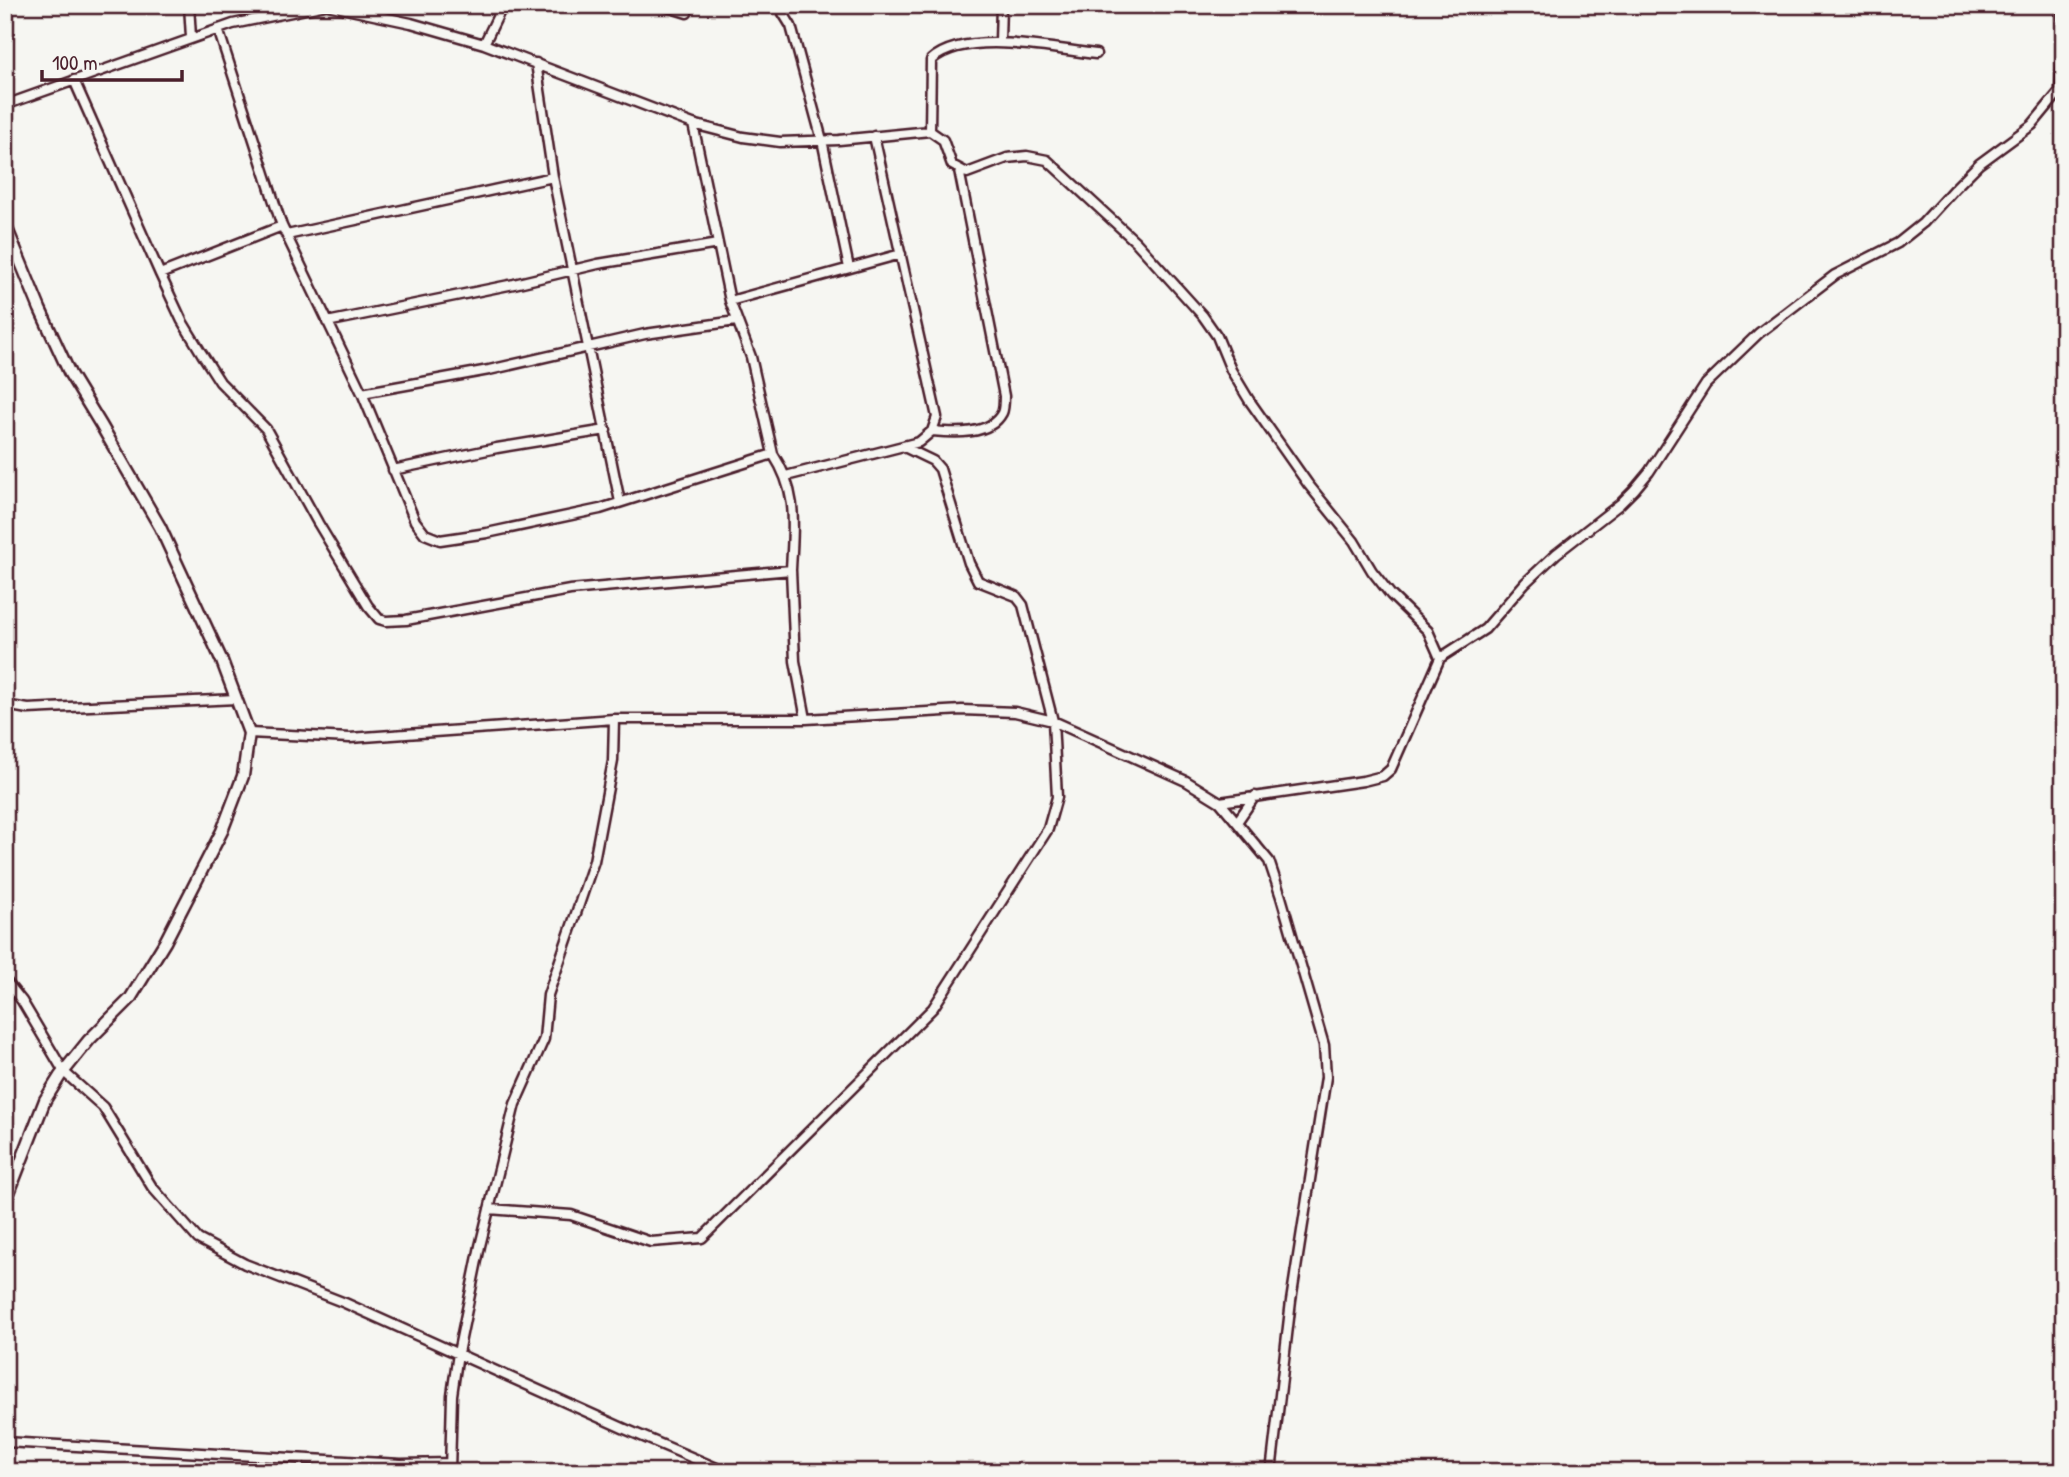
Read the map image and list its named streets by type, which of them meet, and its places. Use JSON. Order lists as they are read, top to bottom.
{
  "scale_bar": "100 m"
}
